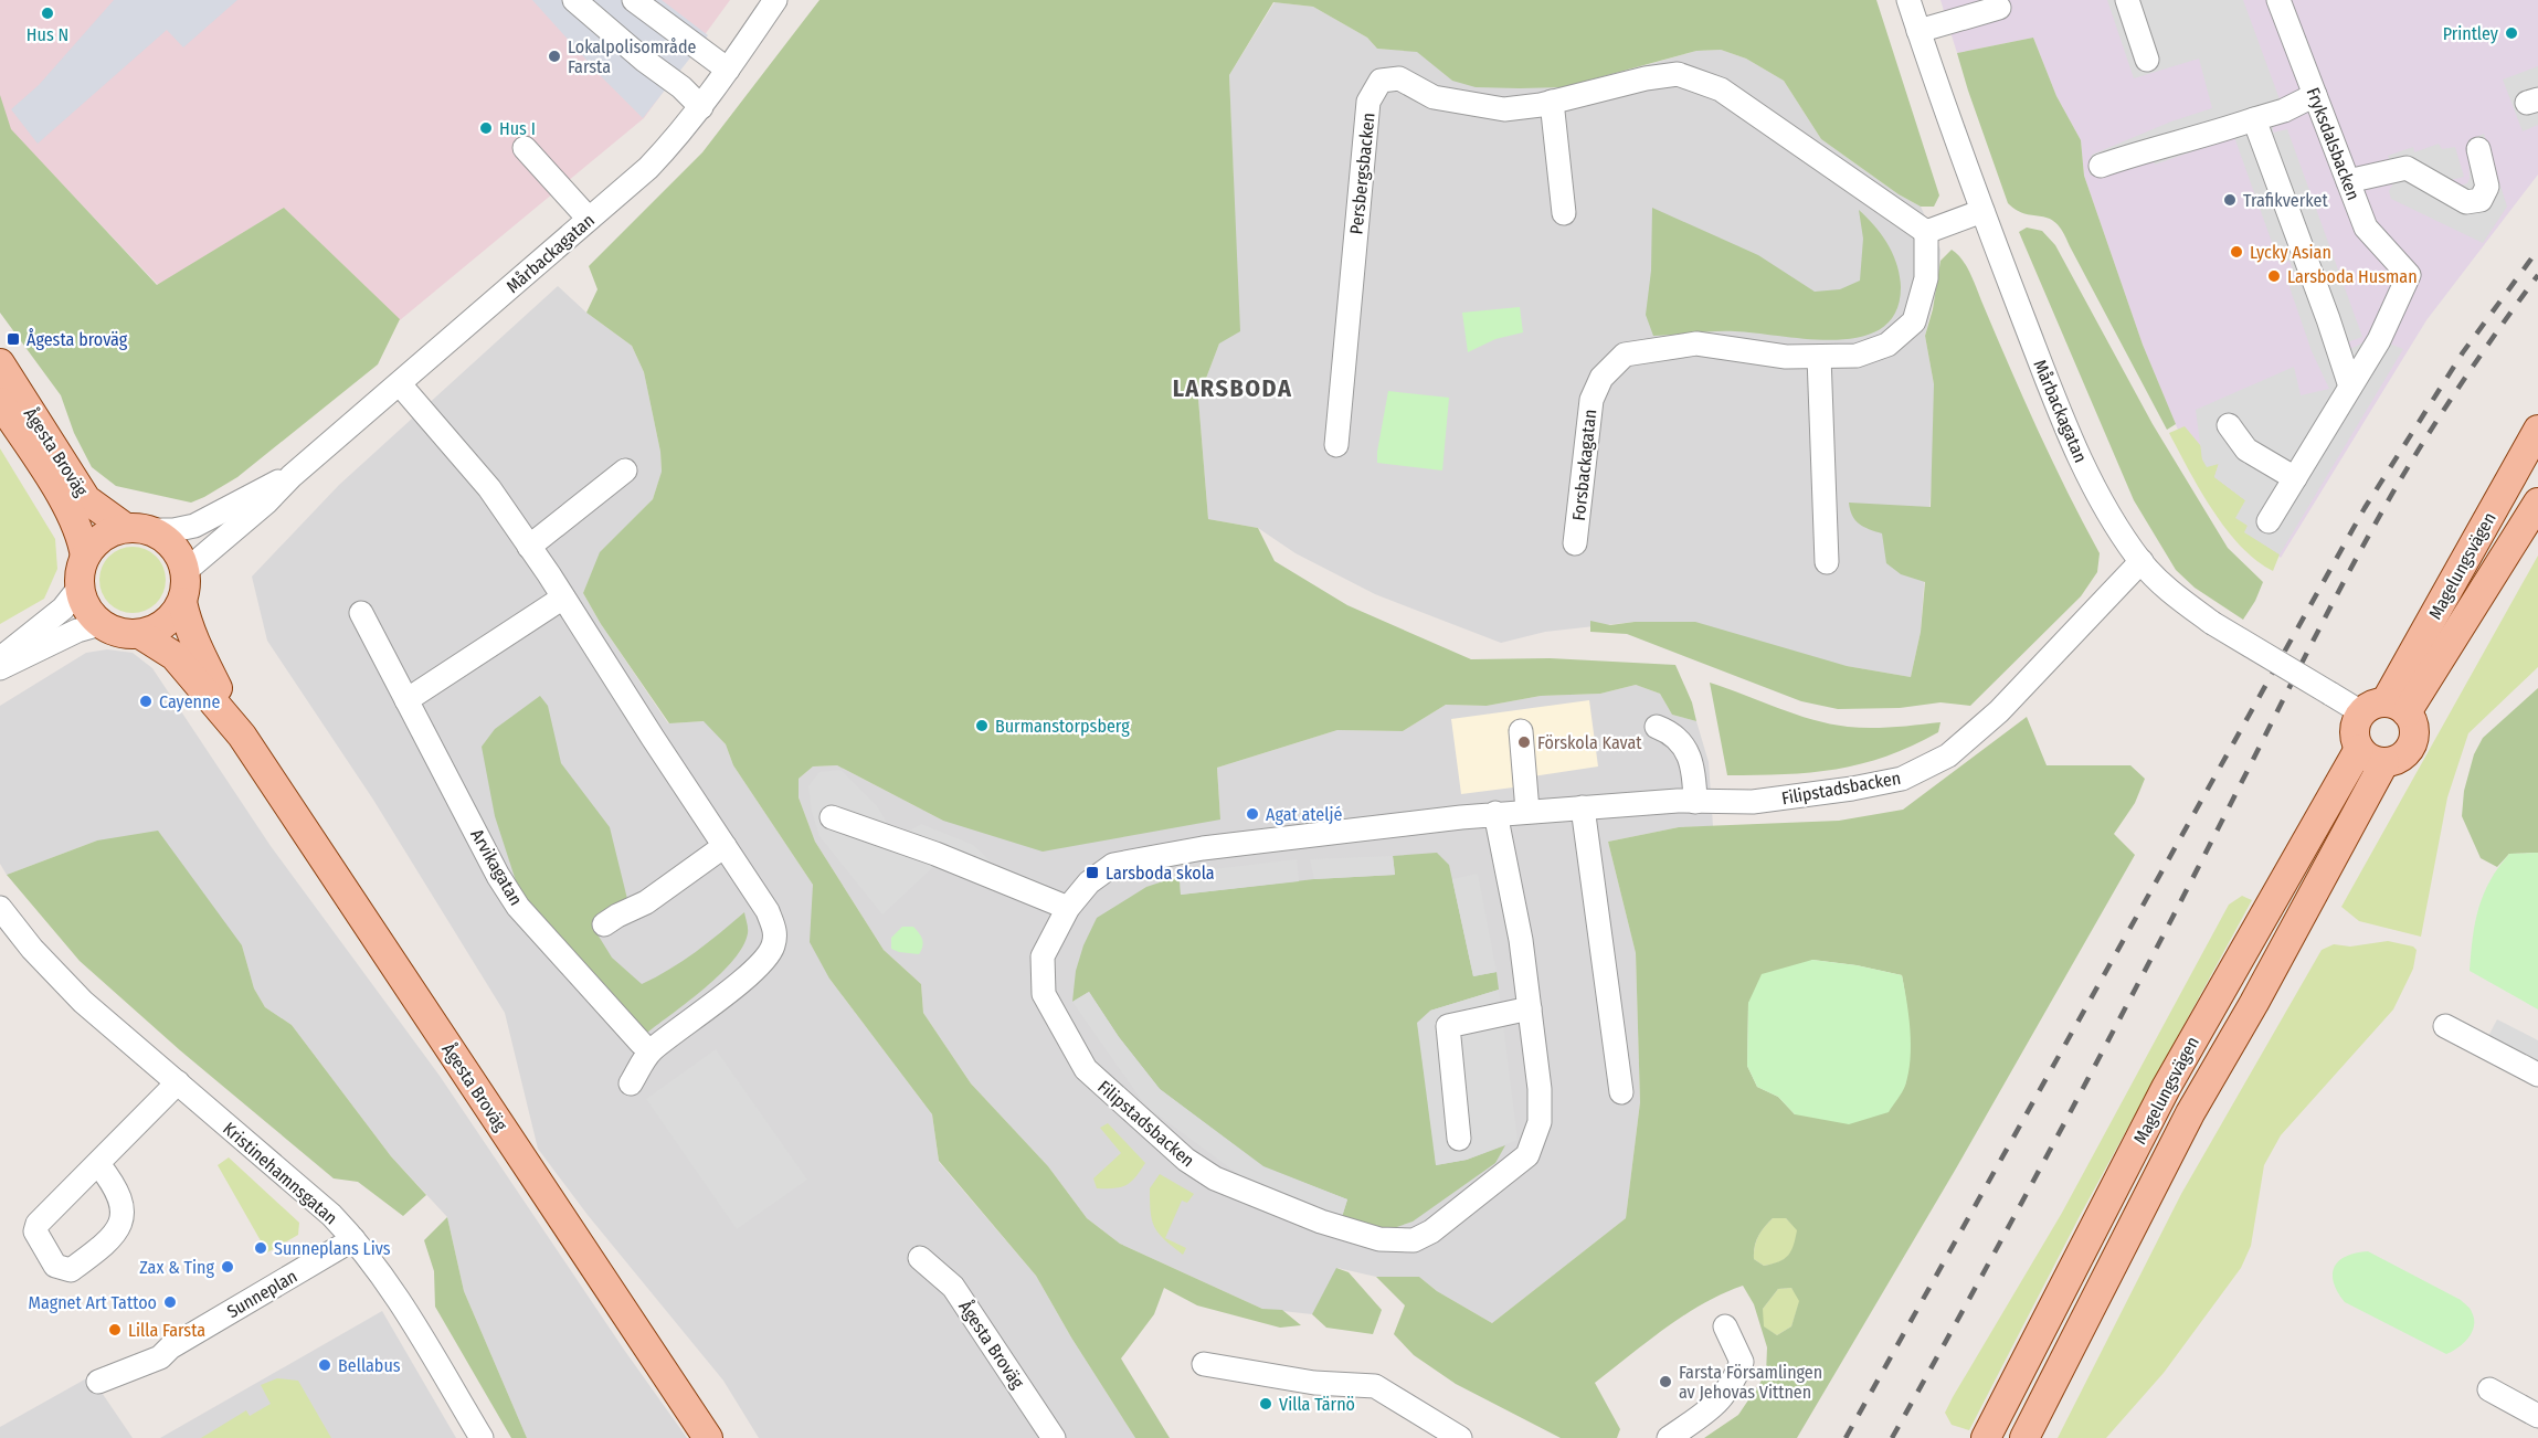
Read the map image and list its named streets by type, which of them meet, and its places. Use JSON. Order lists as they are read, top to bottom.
{
  "streets": {
    "main road": ["Ågesta Broväg", "Magelungsvägen"],
    "street": [
      "Fryksdalsbacken",
      "Persbergsbacken",
      "Mårbackagatan",
      "Forsbackagatan",
      "Filipstadsbacken",
      "Arvikagatan",
      "Kristinehamnsgatan",
      "Sunneplan"
    ]
  },
  "crossings": [
    ["Persbergsbacken", "Forsbackagatan"],
    ["Mårbackagatan", "Ågesta Broväg"],
    ["Mårbackagatan", "Magelungsvägen"],
    ["Mårbackagatan", "Filipstadsbacken"],
    ["Kristinehamnsgatan", "Sunneplan"]
  ],
  "districts": ["LARSBODA"],
  "places": {
    "other": [
      "Hus N",
      "Printley",
      "Lokalpolisområde Farsta",
      "Hus I",
      "Trafikverket",
      "Lycky Asian",
      "Larsboda Husman",
      "Cayenne",
      "Burmanstorpsberg",
      "Förskola Kavat",
      "Agat ateljé",
      "Sunneplans Livs",
      "Zax & Ting",
      "Magnet Art Tattoo",
      "Lilla Farsta",
      "Bellabus",
      "Farsta Församlingen av Jehovas Vittnen",
      "Villa Tärnö"
    ],
    "transit": ["Ågesta broväg", "Larsboda skola"]
  }
}
